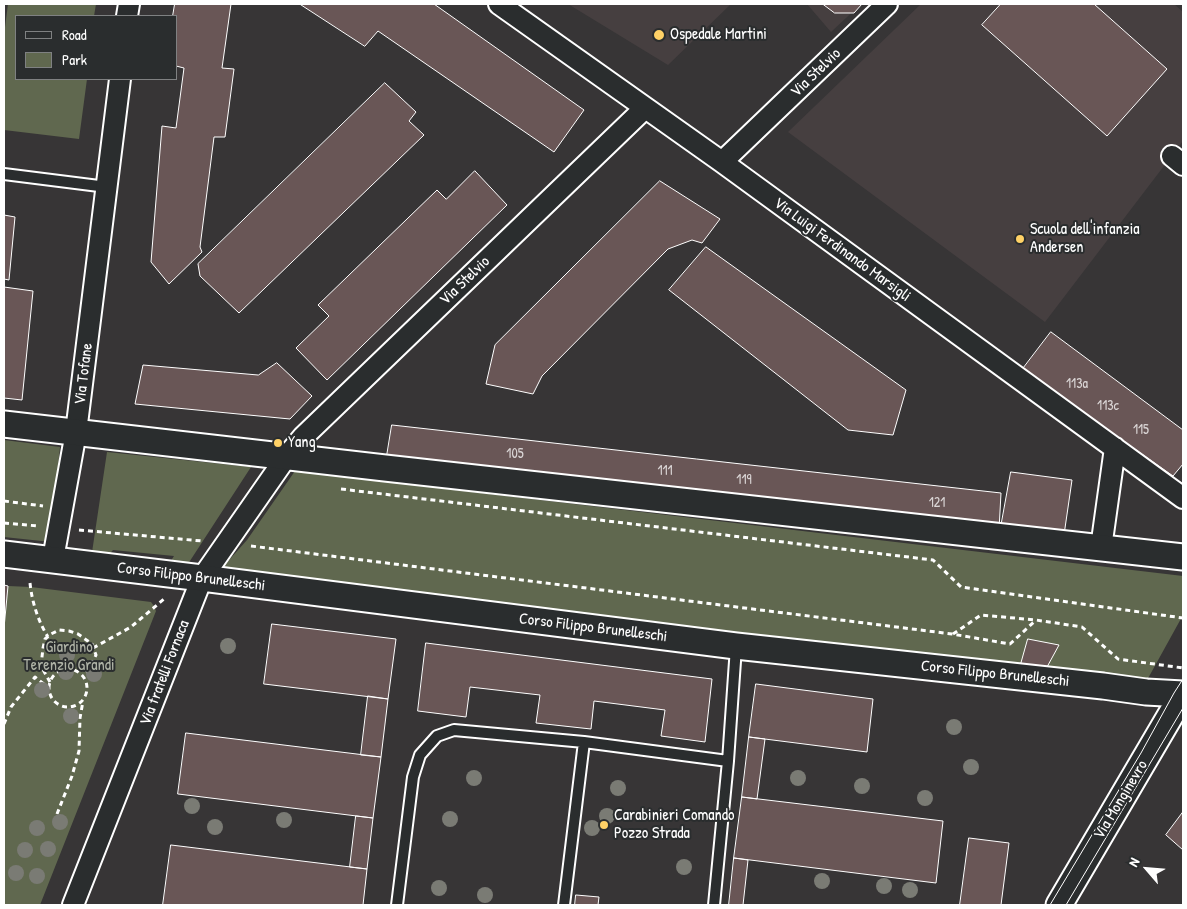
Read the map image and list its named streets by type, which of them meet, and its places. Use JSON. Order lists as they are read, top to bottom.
{
  "streets": {
    "street": [
      "Via Stelvio",
      "Via Luigi Ferdinando Marsigli",
      "Via Tofane",
      "Corso Filippo Brunelleschi",
      "Via fratelli Fornaca",
      "Via Monginevro"
    ]
  },
  "crossings": [
    ["Via Stelvio", "Via Luigi Ferdinando Marsigli"],
    ["Via Stelvio", "Via fratelli Fornaca"],
    ["Via Tofane", "Corso Filippo Brunelleschi"],
    ["Corso Filippo Brunelleschi", "Via fratelli Fornaca"],
    ["Corso Filippo Brunelleschi", "Via Monginevro"]
  ],
  "parks": ["Giardino Terenzio Grandi"],
  "places": [
    "Ospedale Martini",
    "Scuola dell'infanzia Andersen",
    "Yang",
    "Carabinieri Comando Pozzo Strada"
  ],
  "house_numbers": [
    "113a",
    "113c",
    "115",
    "105",
    "111",
    "119",
    "121"
  ],
  "legend": ["Road", "Park"],
  "north": "top left"
}
